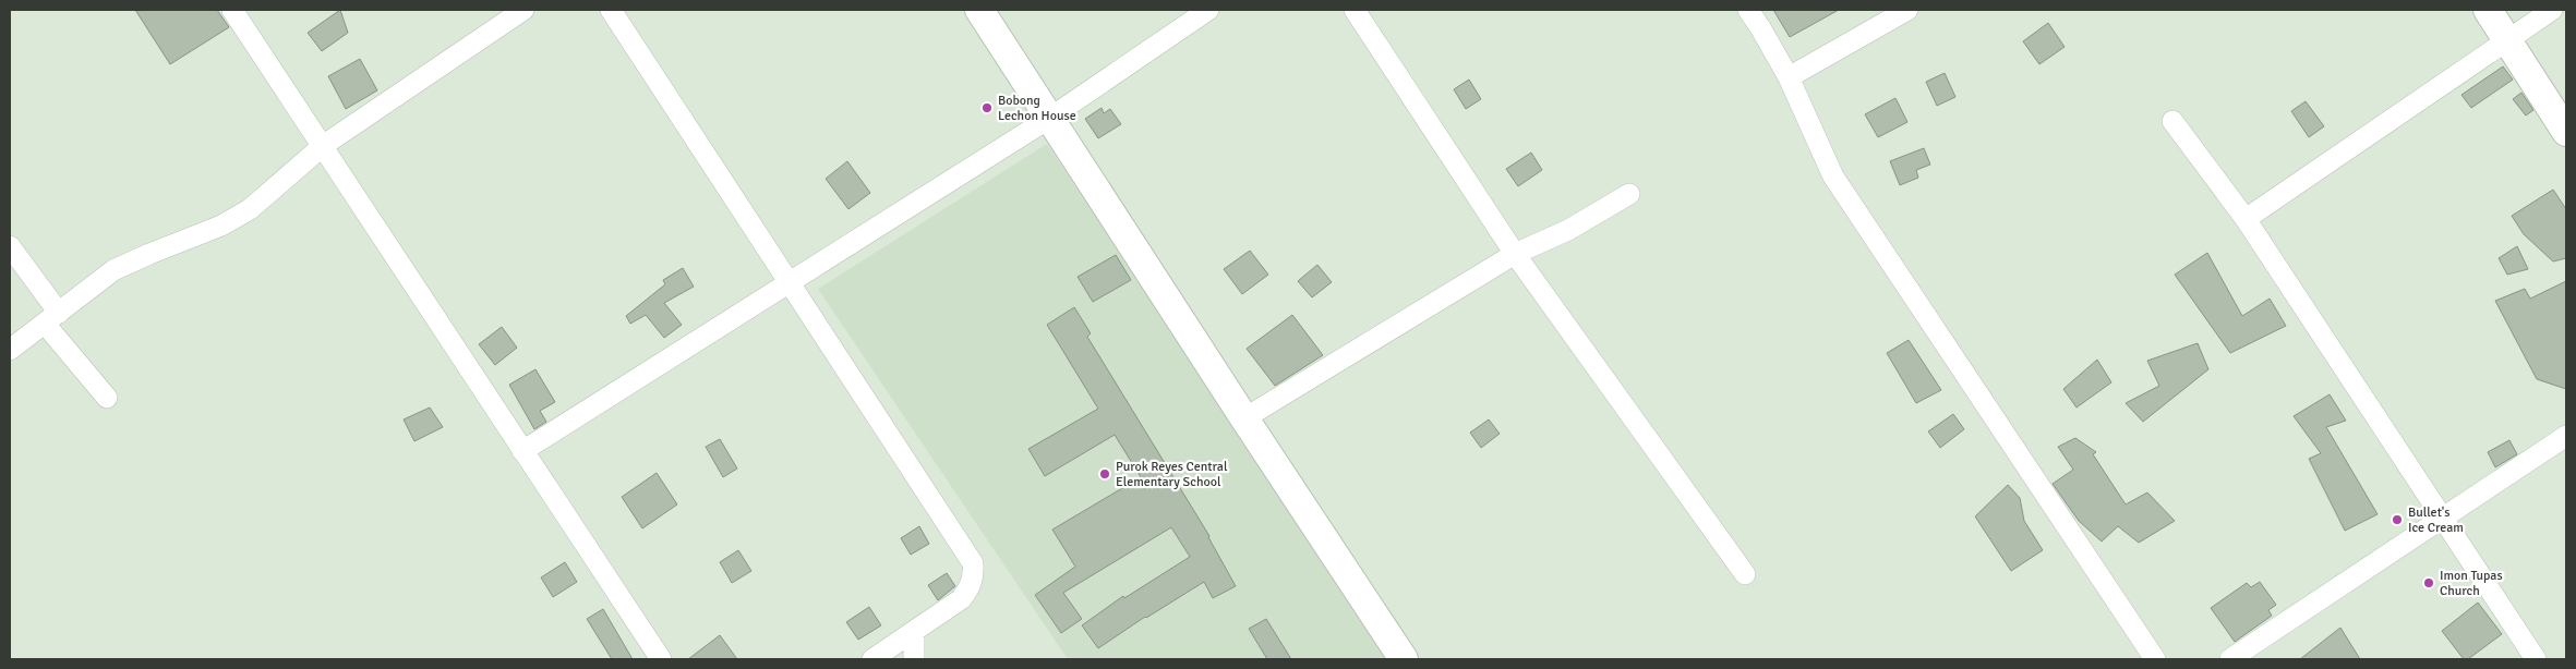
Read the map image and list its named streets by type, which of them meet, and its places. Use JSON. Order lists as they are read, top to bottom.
{
  "places": [
    "Bobong Lechon House",
    "Purok Reyes Central Elementary School",
    "Bullet's Ice Cream",
    "Imon Tupas Church"
  ]
}
